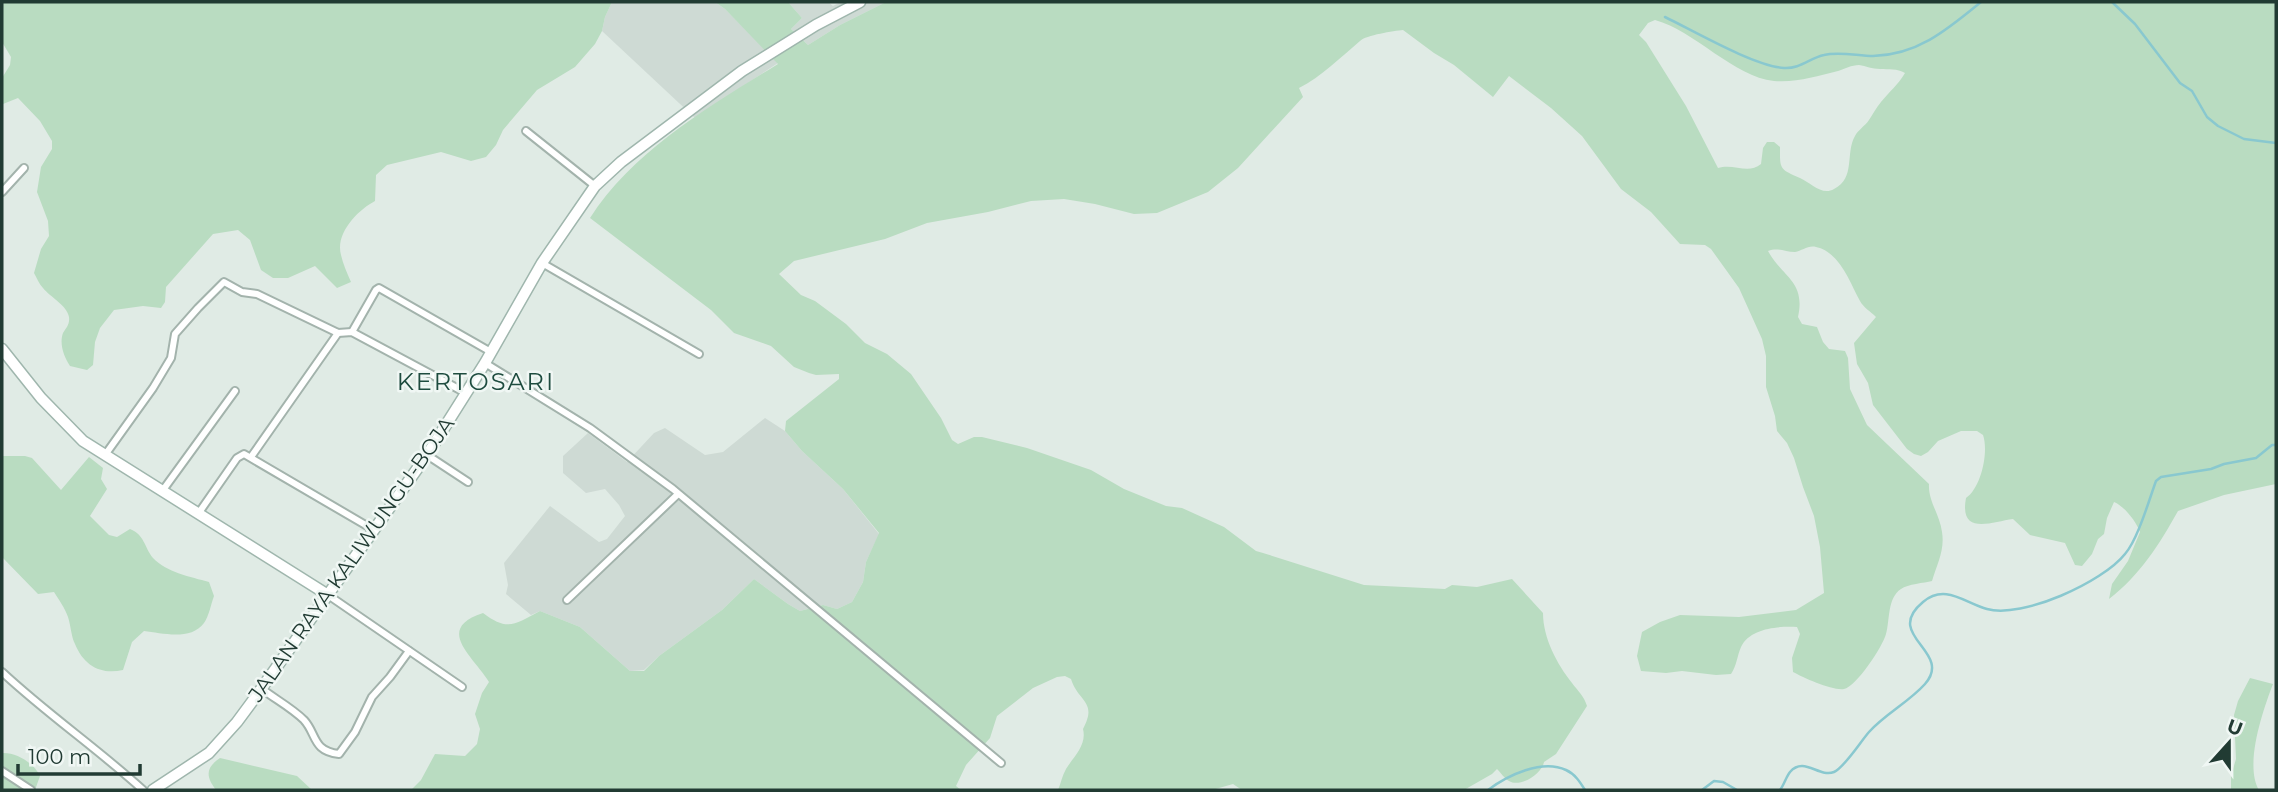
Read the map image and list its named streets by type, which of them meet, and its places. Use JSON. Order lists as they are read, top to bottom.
{
  "streets": {
    "main road": ["JALAN RAYA KALIWUNGU-BOJA"]
  },
  "districts": ["KERTOSARI"],
  "scale_bar": "100 m",
  "north": "top"
}
